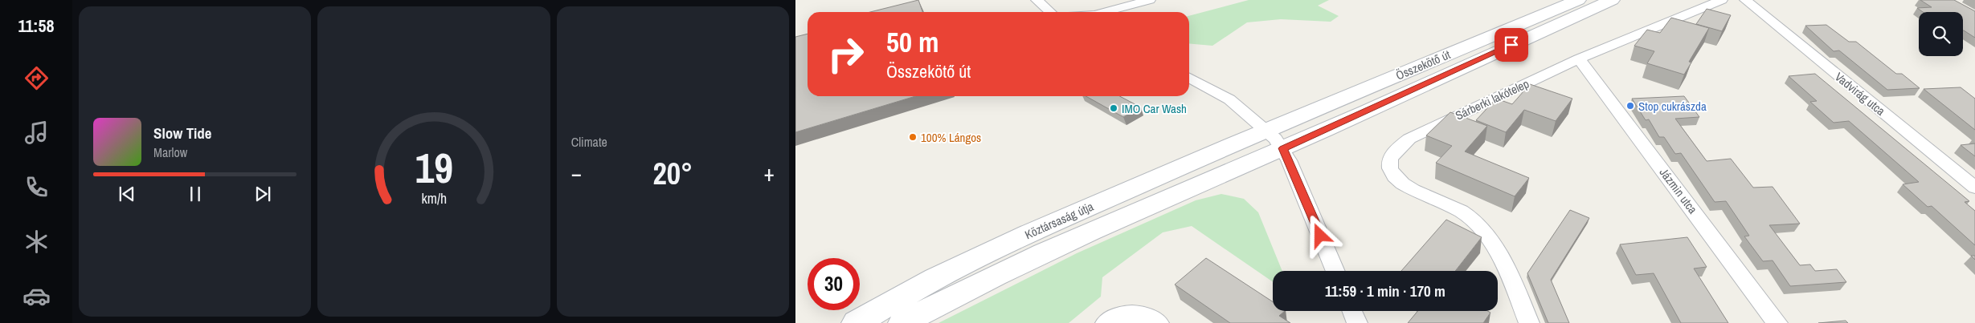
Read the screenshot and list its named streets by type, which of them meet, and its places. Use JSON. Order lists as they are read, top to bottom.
{
  "streets": {
    "street": [
      "Összekötő út",
      "Vadvirág utca",
      "Sárberki lakótelep",
      "Jázmin utca",
      "Köztársaság útja"
    ]
  },
  "crossings": [
    ["Összekötő út", "Köztársaság útja"],
    ["Sárberki lakótelep", "Jázmin utca"]
  ],
  "places": ["Stop cukrászda", "IMO Car Wash", "100% Lángos"],
  "page": {
    "tabs": "11:58",
    "tile": "Climate",
    "turn": ["50 m", "Összekötő út"],
    "song": ["Slow Tide", "Marlow"],
    "heat": ["−", "20°", "+"],
    "limit": "30",
    "trip": "11:59 · 1 min · 170 m",
    "gauge": ["19", "km/h"]
  }
}
